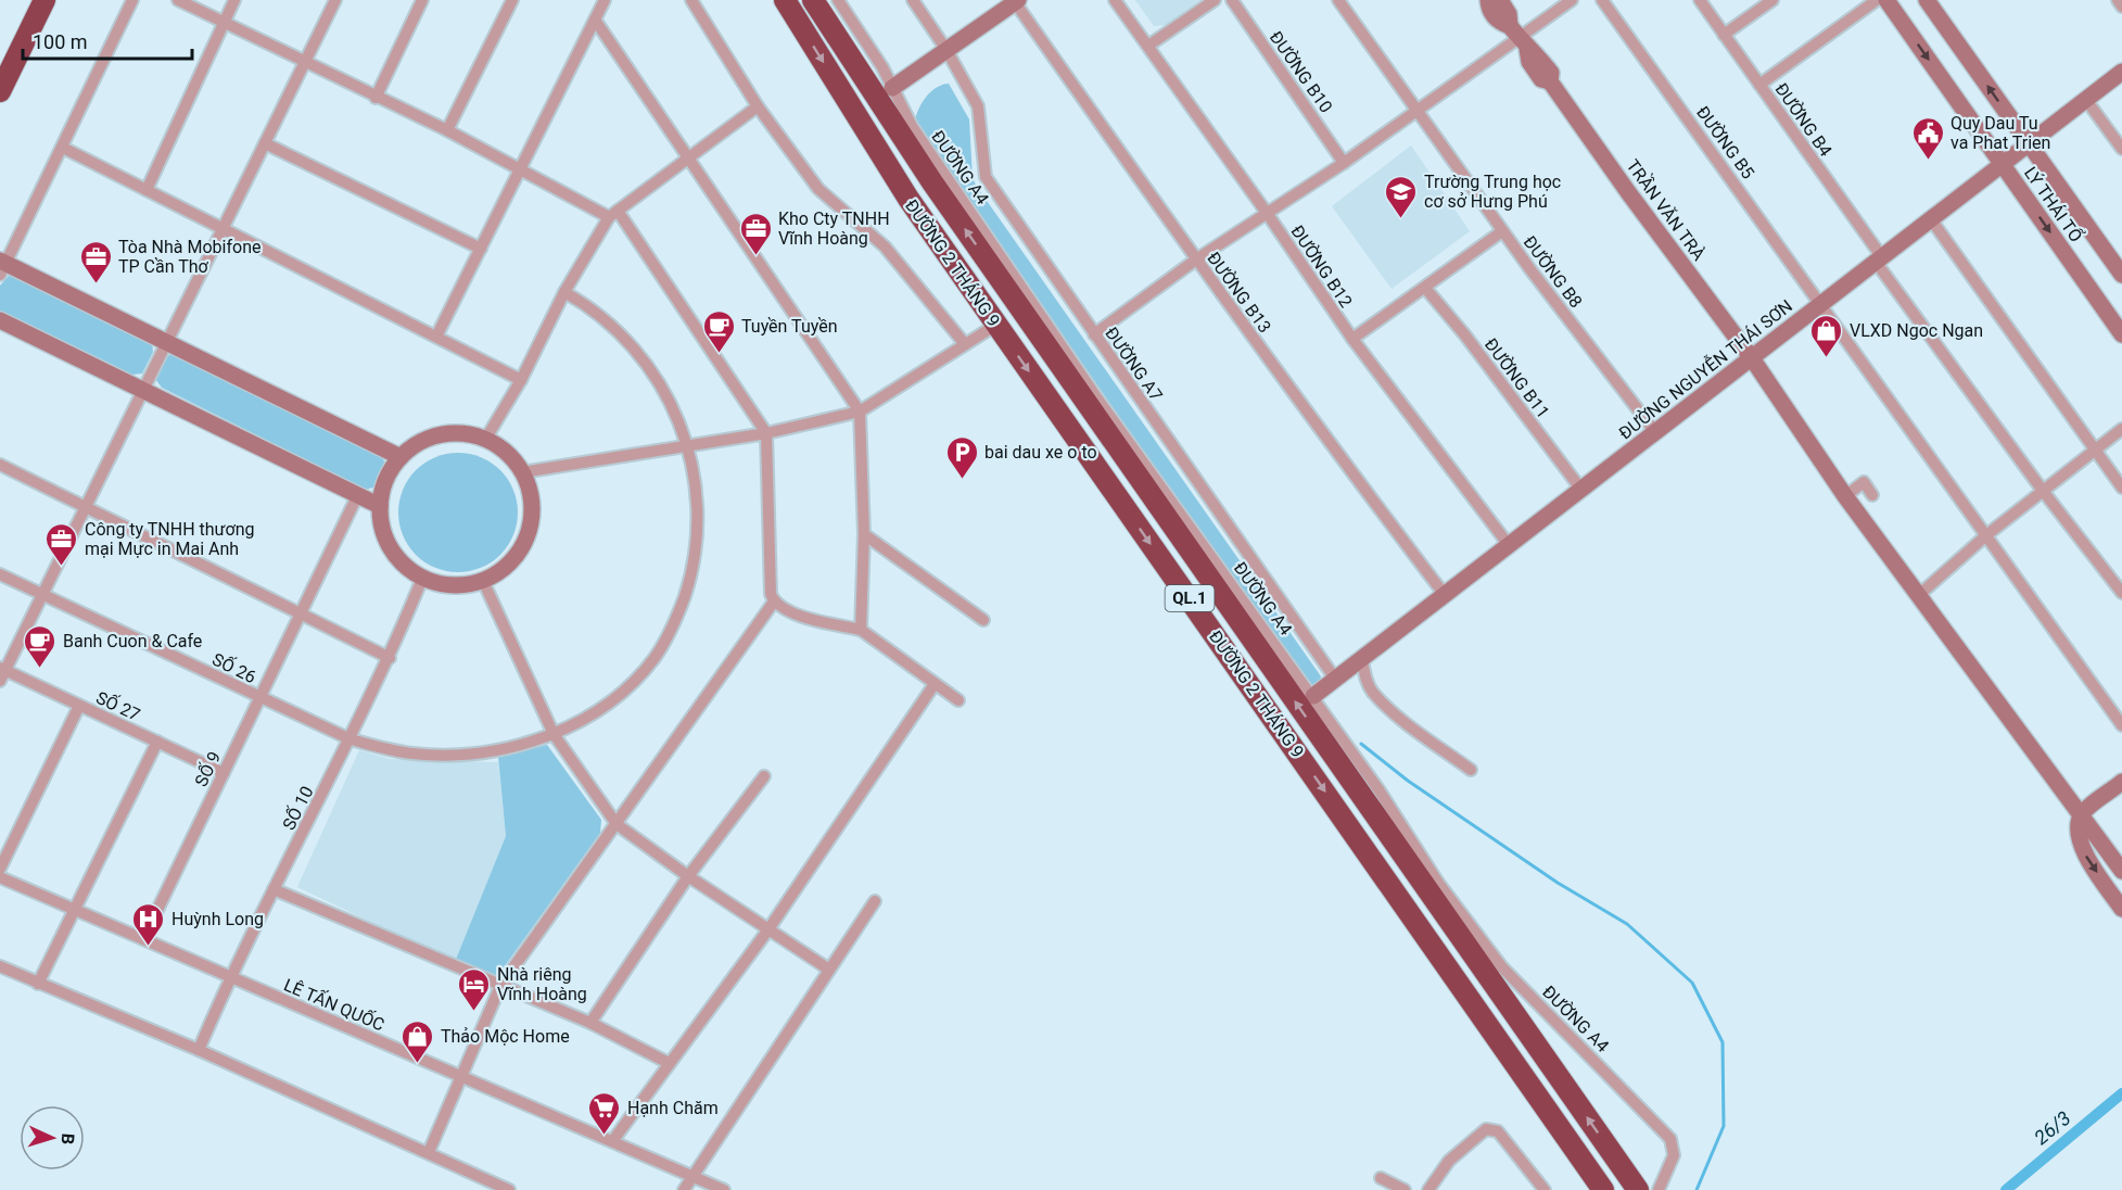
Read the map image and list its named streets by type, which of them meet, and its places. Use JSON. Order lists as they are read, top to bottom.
{
  "streets": {
    "highway": ["ĐƯỜNG 2 THÁNG 9", "QL.1"],
    "street": [
      "ĐƯỜNG B10",
      "ĐƯỜNG B4",
      "ĐƯỜNG B5",
      "ĐƯỜNG A4",
      "LÝ THÁI TỔ",
      "TRẦN VĂN TRÀ",
      "ĐƯỜNG B12",
      "ĐƯỜNG B8",
      "ĐƯỜNG B13",
      "ĐƯỜNG A7",
      "ĐƯỜNG NGUYỄN THÁI SƠN",
      "ĐƯỜNG B11",
      "SỐ 26",
      "SỐ 27",
      "SỐ 9",
      "SỐ 10",
      "LÊ TẤN QUỐC"
    ]
  },
  "crossings": [
    ["ĐƯỜNG B4", "ĐƯỜNG NGUYỄN THÁI SƠN"],
    ["ĐƯỜNG B5", "ĐƯỜNG NGUYỄN THÁI SƠN"],
    ["ĐƯỜNG A4", "ĐƯỜNG NGUYỄN THÁI SƠN"],
    ["LÝ THÁI TỔ", "ĐƯỜNG NGUYỄN THÁI SƠN"],
    ["TRẦN VĂN TRÀ", "ĐƯỜNG NGUYỄN THÁI SƠN"],
    ["ĐƯỜNG B12", "ĐƯỜNG NGUYỄN THÁI SƠN"],
    ["ĐƯỜNG B8", "ĐƯỜNG NGUYỄN THÁI SƠN"],
    ["ĐƯỜNG B13", "ĐƯỜNG NGUYỄN THÁI SƠN"],
    ["ĐƯỜNG A7", "ĐƯỜNG NGUYỄN THÁI SƠN"],
    ["ĐƯỜNG NGUYỄN THÁI SƠN", "ĐƯỜNG B11"],
    ["SỐ 26", "SỐ 9"],
    ["SỐ 26", "SỐ 10"],
    ["SỐ 27", "SỐ 9"],
    ["SỐ 9", "LÊ TẤN QUỐC"],
    ["SỐ 10", "LÊ TẤN QUỐC"]
  ],
  "water": ["26/3"],
  "places": {
    "public building": ["Quy Dau Tu va Phat Trien"],
    "school or university": ["Trường Trung học cơ sở Hưng Phú"],
    "office": ["Kho Cty TNHH Vĩnh Hoàng", "Tòa Nhà Mobifone TP Cần Thơ", "Công ty TNHH thương mại Mực in Mai Anh"],
    "cafe": ["Tuyền Tuyền", "Banh Cuon & Cafe"],
    "shop": ["VLXD Ngoc Ngan", "Thảo Mộc Home"],
    "parking": ["bai dau xe o to"],
    "hospital": ["Huỳnh Long"],
    "hotel": ["Nhà riêng Vĩnh Hoàng"],
    "supermarket": ["Hạnh Chăm"]
  },
  "scale_bar": "100 m",
  "north": "right"
}
